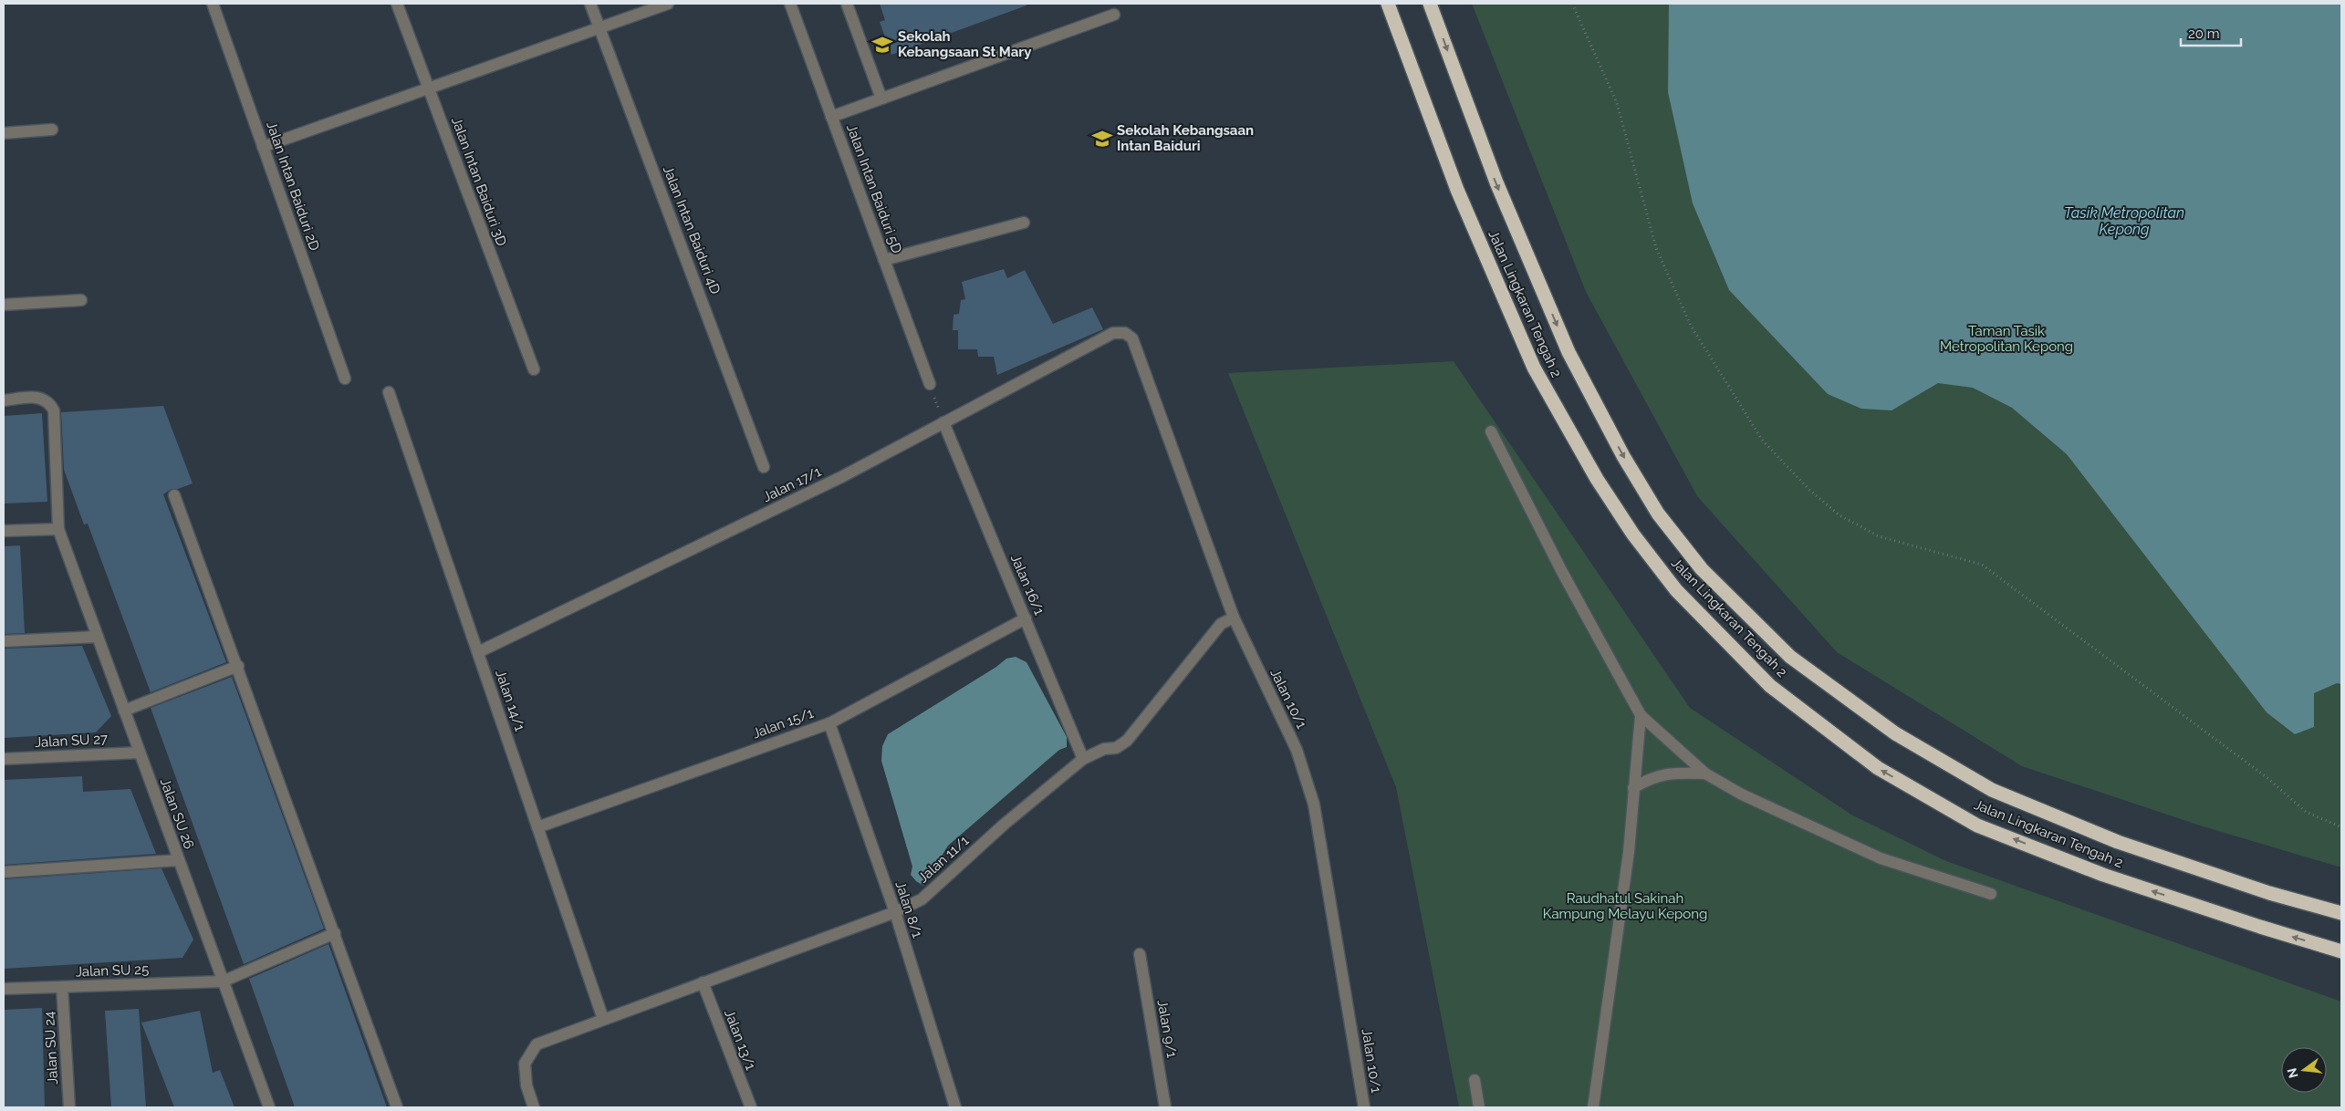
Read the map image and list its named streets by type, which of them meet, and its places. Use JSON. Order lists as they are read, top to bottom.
{
  "streets": {
    "highway": ["Jalan Lingkaran Tengah 2"],
    "street": [
      "Jalan Intan Baiduri 3D",
      "Jalan Intan Baiduri 2D",
      "Jalan Intan Baiduri 5D",
      "Jalan Intan Baiduri 4D",
      "Jalan 17/1",
      "Jalan 16/1",
      "Jalan 10/1",
      "Jalan 14/1",
      "Jalan 15/1",
      "Jalan SU 27",
      "Jalan SU 26",
      "Jalan 11/1",
      "Jalan 8/1",
      "Jalan SU 25",
      "Jalan 9/1",
      "Jalan 13/1",
      "Jalan SU 24"
    ]
  },
  "crossings": [
    ["Jalan 17/1", "Jalan 16/1"],
    ["Jalan 17/1", "Jalan 10/1"],
    ["Jalan 17/1", "Jalan 14/1"],
    ["Jalan 16/1", "Jalan 15/1"],
    ["Jalan 16/1", "Jalan 11/1"],
    ["Jalan 10/1", "Jalan 11/1"],
    ["Jalan 14/1", "Jalan 15/1"],
    ["Jalan 14/1", "Jalan 11/1"],
    ["Jalan 15/1", "Jalan 8/1"],
    ["Jalan SU 27", "Jalan SU 26"],
    ["Jalan SU 26", "Jalan SU 25"],
    ["Jalan 11/1", "Jalan 8/1"],
    ["Jalan 11/1", "Jalan 13/1"],
    ["Jalan SU 25", "Jalan SU 24"]
  ],
  "water": ["Tasik Metropolitan Kepong"],
  "parks": ["Taman Tasik Metropolitan Kepong", "Raudhatul Sakinah Kampung Melayu Kepong"],
  "places": {
    "school or university": ["Sekolah Kebangsaan St Mary", "Sekolah Kebangsaan Intan Baiduri"]
  },
  "scale_bar": "20 m",
  "north": "left"
}
